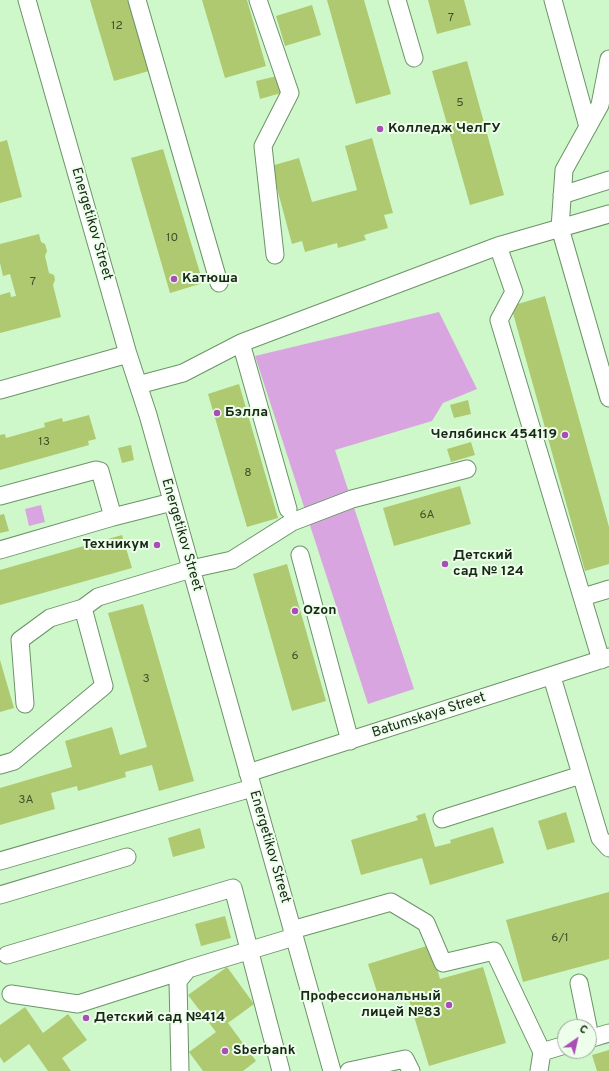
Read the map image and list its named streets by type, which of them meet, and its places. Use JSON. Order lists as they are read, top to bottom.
{
  "streets": {
    "street": ["Energetikov Street", "Batumskaya Street"]
  },
  "crossings": [
    ["Energetikov Street", "Batumskaya Street"]
  ],
  "places": [
    "Колледж ЧелГУ",
    "Катюша",
    "Бэлла",
    "Челябинск 454119",
    "Техникум",
    "Детский сад № 124",
    "Ozon",
    "Профессиональный лицей №83",
    "Детский сад №414",
    "Sberbank"
  ],
  "house_numbers": [
    "7",
    "12",
    "5",
    "10",
    "7",
    "13",
    "8",
    "6А",
    "6",
    "3",
    "3А",
    "6/1"
  ],
  "north": "top right"
}
